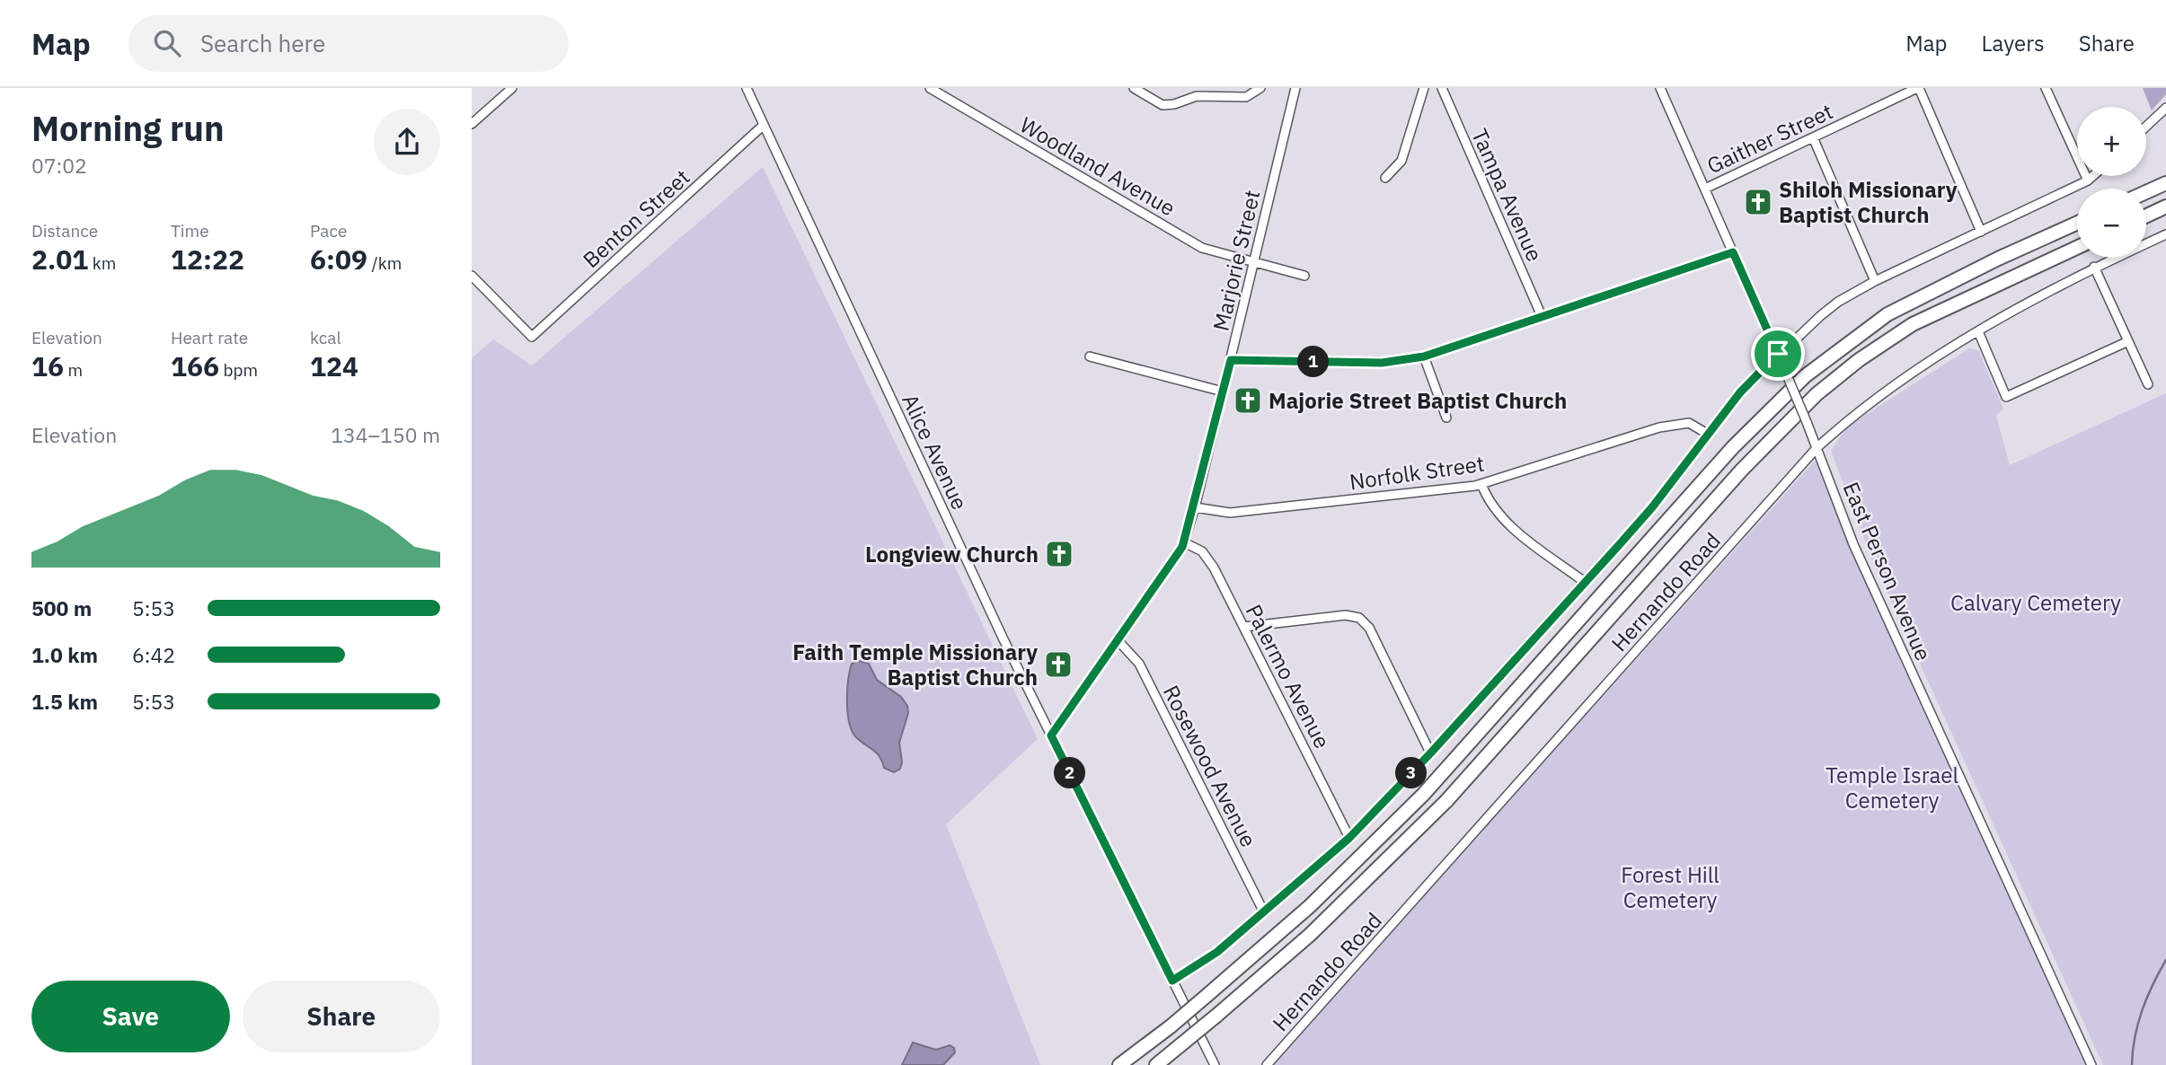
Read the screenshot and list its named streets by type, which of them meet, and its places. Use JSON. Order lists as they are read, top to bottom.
{
  "streets": {
    "street": [
      "Gaither Street",
      "Woodland Avenue",
      "Tampa Avenue",
      "Benton Street",
      "Marjorie Street",
      "Alice Avenue",
      "Norfolk Street",
      "East Person Avenue",
      "Hernando Road",
      "Palermo Avenue",
      "Rosewood Avenue"
    ]
  },
  "crossings": [
    ["Gaither Street", "East Person Avenue"],
    ["Woodland Avenue", "Marjorie Street"],
    ["Benton Street", "Alice Avenue"],
    ["Marjorie Street", "Alice Avenue"],
    ["Marjorie Street", "Norfolk Street"],
    ["Marjorie Street", "Palermo Avenue"],
    ["Marjorie Street", "Rosewood Avenue"],
    ["East Person Avenue", "Hernando Road"]
  ],
  "parks": ["Calvary Cemetery", "Temple Israel Cemetery", "Forest Hill Cemetery"],
  "places": {
    "church": [
      "Shiloh Missionary Baptist Church",
      "Majorie Street Baptist Church",
      "Longview Church",
      "Faith Temple Missionary Baptist Church"
    ]
  },
  "page": {
    "header": "Map",
    "search": "Search here",
    "nav": ["Map", "Layers", "Share"],
    "heading": ["Morning run", "07:02"],
    "map_buttons": ["+", "−"],
    "stats": [
      ["Distance", "2.01 km"],
      ["Time", "12:22"],
      ["Pace", "6:09 /km"],
      ["Elevation", "16 m"],
      ["Heart rate", "166 bpm"],
      ["kcal", "124"]
    ],
    "pins": ["1", "2", "3"],
    "chart": ["Elevation", "134–150 m"],
    "list": [
      {
        "name": "500 m",
        "note": "5:53"
      },
      {
        "name": "1.0 km",
        "note": "6:42"
      },
      {
        "name": "1.5 km",
        "note": "5:53"
      }
    ],
    "buttons": ["Save", "Share"]
  }
}
